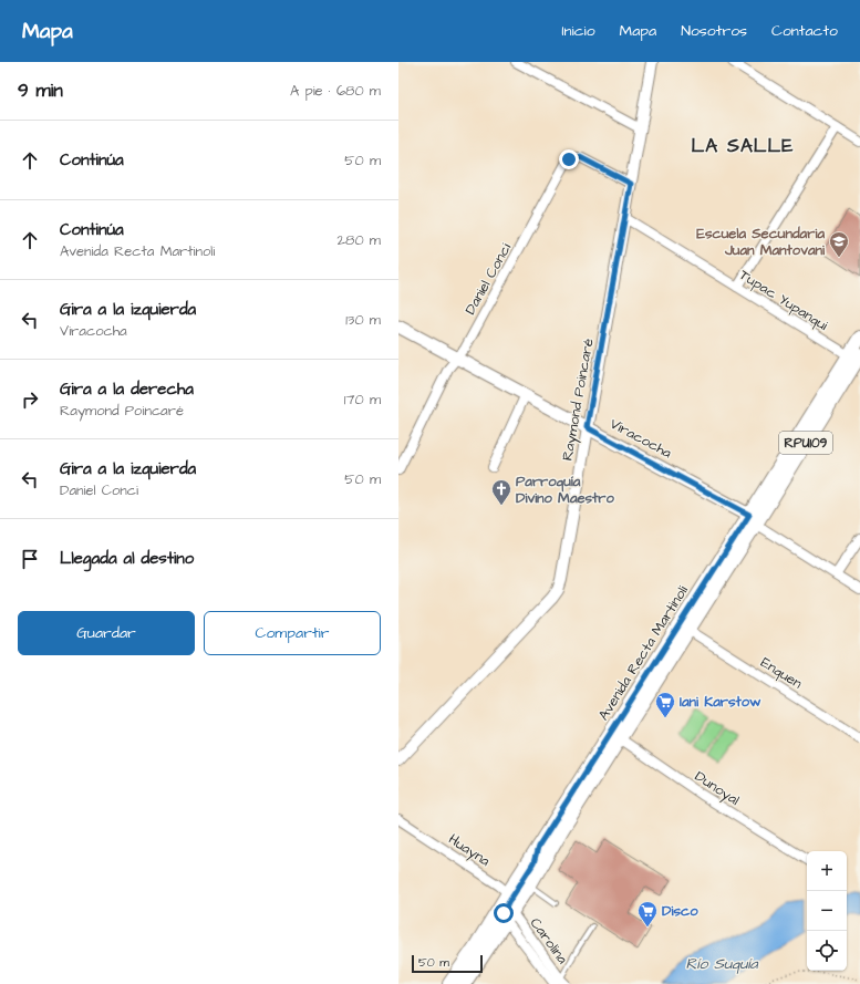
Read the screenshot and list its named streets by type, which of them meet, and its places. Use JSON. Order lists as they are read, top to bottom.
{
  "streets": {
    "main road": ["Viracocha", "RPU109", "Avenida Recta Martinoli"],
    "street": [
      "Daniel Conci",
      "Tupac Yupanqui",
      "Raymond Poincaré",
      "Enquen",
      "Dunoyal",
      "Huayna",
      "Carolina"
    ]
  },
  "crossings": [
    ["Daniel Conci", "Raymond Poincaré"],
    ["Daniel Conci", "Viracocha"],
    ["Tupac Yupanqui", "Raymond Poincaré"],
    ["Tupac Yupanqui", "Avenida Recta Martinoli"],
    ["Raymond Poincaré", "Viracocha"],
    ["Viracocha", "Avenida Recta Martinoli"],
    ["Avenida Recta Martinoli", "Enquen"],
    ["Avenida Recta Martinoli", "Dunoyal"],
    ["Avenida Recta Martinoli", "Huayna"],
    ["Avenida Recta Martinoli", "Carolina"],
    ["Huayna", "Carolina"]
  ],
  "districts": ["LA SALLE"],
  "water": ["Río Suquía"],
  "places": {
    "school or university": ["Escuela Secundaria Juan Mantovani"],
    "church": ["Parroquía Divino Maestro"],
    "supermarket": ["Iani Karstow", "Disco"]
  },
  "scale_bar": "50 m",
  "page": {
    "header": "Mapa",
    "nav": [
      "Inicio",
      "Mapa",
      "Nosotros",
      "Contacto"
    ],
    "heading": ["9 min", "A pie · 680 m"],
    "list": [
      ["Continúa", "50 m"],
      ["Continúa", "Avenida Recta Martinoli", "280 m"],
      ["Gira a la izquierda", "Viracocha", "130 m"],
      ["Gira a la derecha", "Raymond Poincaré", "170 m"],
      ["Gira a la izquierda", "Daniel Conci", "50 m"],
      "Llegada al destino"
    ],
    "buttons": ["Guardar", "Compartir"],
    "map_buttons": ["+", "−"],
    "scale": "50 m"
  }
}
